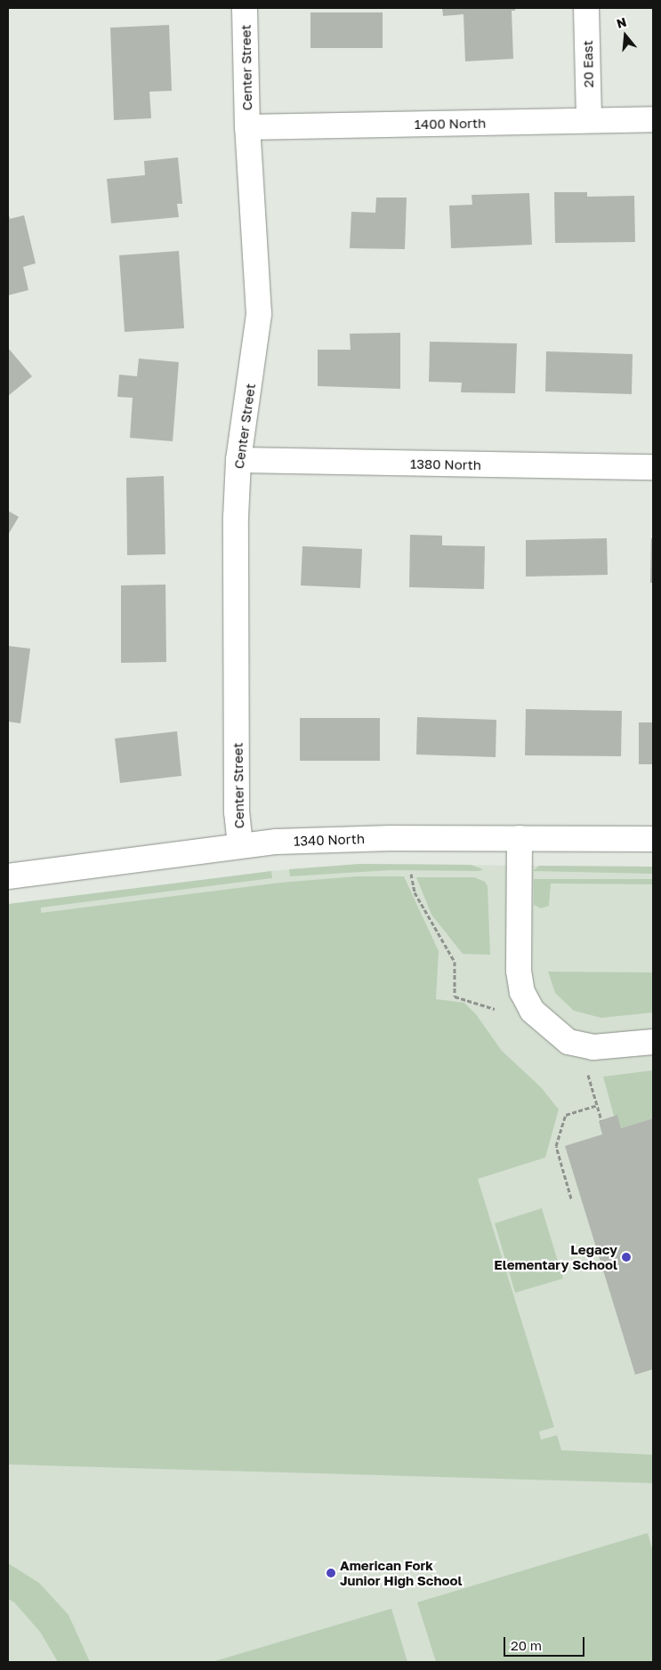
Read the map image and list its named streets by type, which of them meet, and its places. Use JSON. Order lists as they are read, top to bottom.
{
  "streets": {
    "street": [
      "20 East",
      "Center Street",
      "1400 North",
      "1380 North",
      "1340 North"
    ]
  },
  "crossings": [
    ["20 East", "1400 North"],
    ["Center Street", "1400 North"],
    ["Center Street", "1380 North"],
    ["Center Street", "1340 North"]
  ],
  "places": ["Legacy Elementary School", "American Fork Junior High School"],
  "scale_bar": "20 m",
  "north": "top"
}
